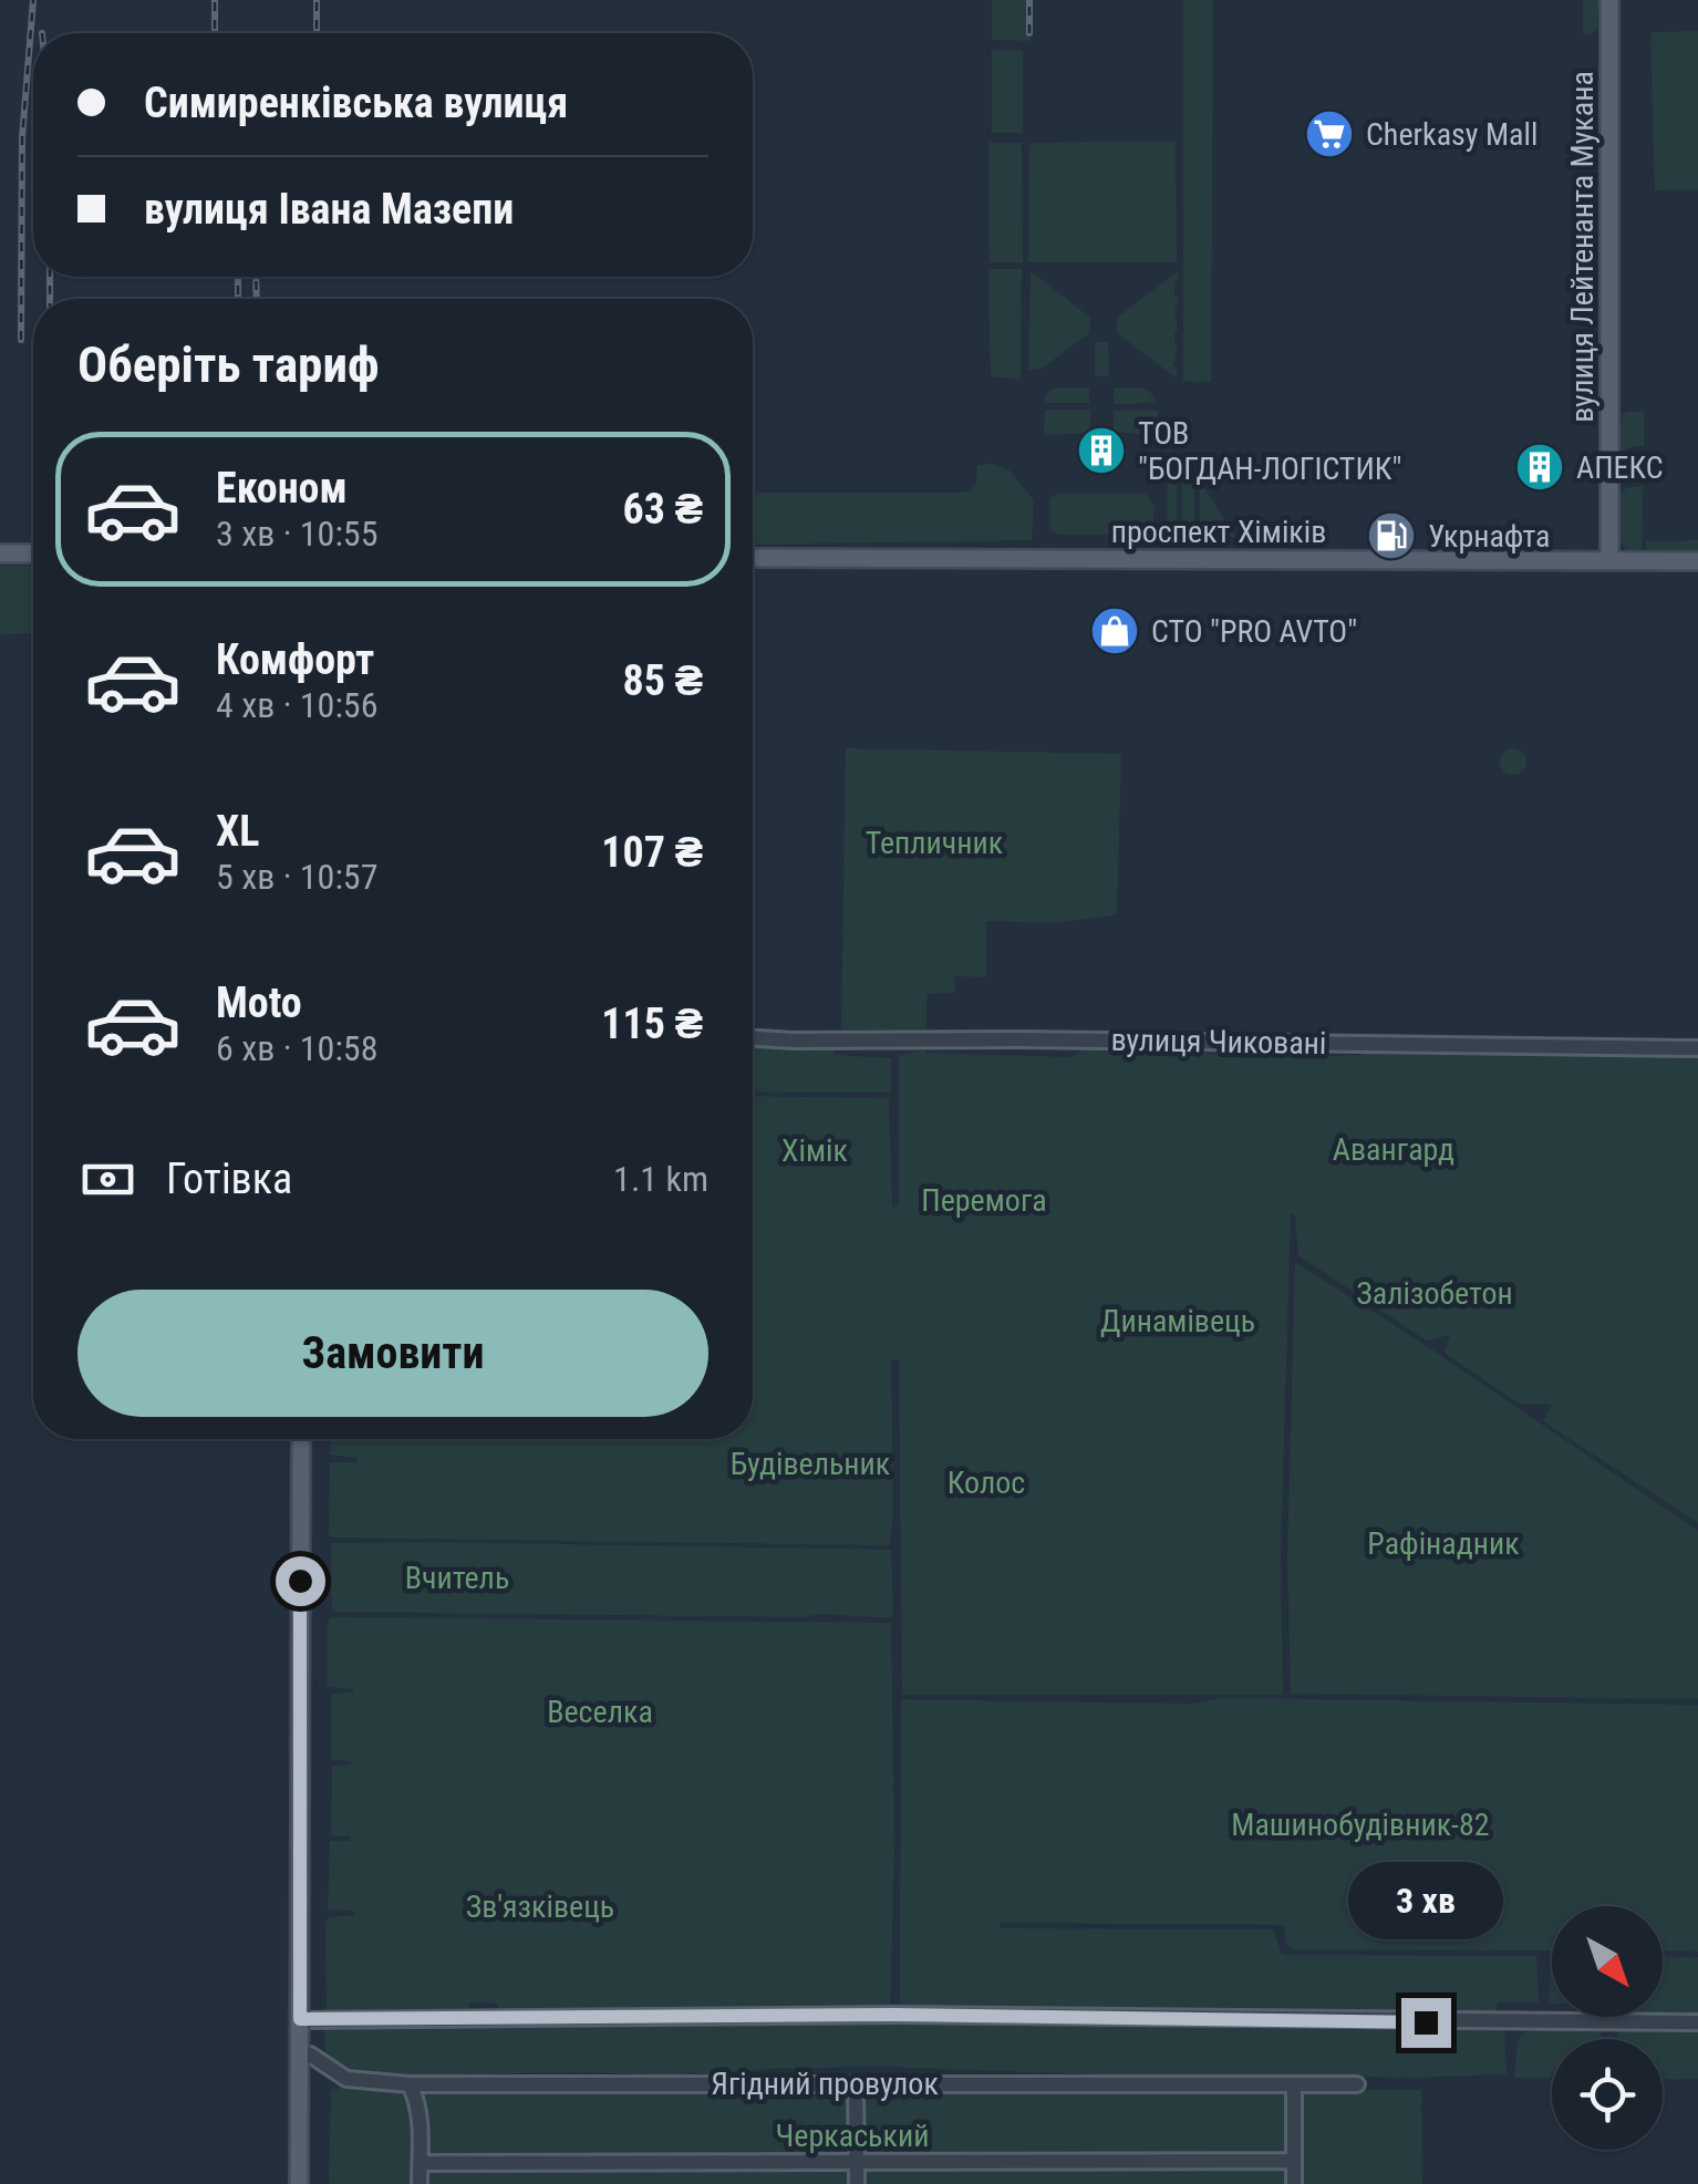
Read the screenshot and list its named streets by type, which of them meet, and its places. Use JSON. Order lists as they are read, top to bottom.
{
  "streets": {
    "main road": ["вулиця Лейтенанта Мукана", "проспект Хіміків"],
    "street": ["вулиця Чиковані", "Ягідний провулок"]
  },
  "crossings": [
    ["вулиця Лейтенанта Мукана", "проспект Хіміків"]
  ],
  "parks": [
    "Тепличник",
    "Авангард",
    "Хімік",
    "Перемога",
    "Залізобетон",
    "Динамівець",
    "Будівельник",
    "Колос",
    "Рафінадник",
    "Вчитель",
    "Веселка",
    "Машинобудівник-82",
    "Зв'язківець",
    "Черкаський"
  ],
  "places": {
    "supermarket": ["Cherkasy Mall"],
    "building": ["ТОВ \"БОГДАН-ЛОГІСТИК\"", "АПЕКС"],
    "fuel station": ["Укрнафта"],
    "shop": ["СТО \"PRO AVTO\""]
  },
  "north": "bottom right",
  "page": {
    "banner": ["Симиренківська вулиця", "вулиця Івана Мазепи"],
    "heading": "Оберіть тариф",
    "list": [
      {
        "name": "Економ",
        "note": "3 хв · 10:55",
        "value": "63 ₴"
      },
      {
        "name": "Комфорт",
        "note": "4 хв · 10:56",
        "value": "85 ₴"
      },
      {
        "name": "XL",
        "note": "5 хв · 10:57",
        "value": "107 ₴"
      },
      {
        "name": "Moto",
        "note": "6 хв · 10:58",
        "value": "115 ₴"
      }
    ],
    "pay": ["Готівка", "1.1 km"],
    "buttons": "Замовити",
    "bubble": "3 хв"
  }
}
